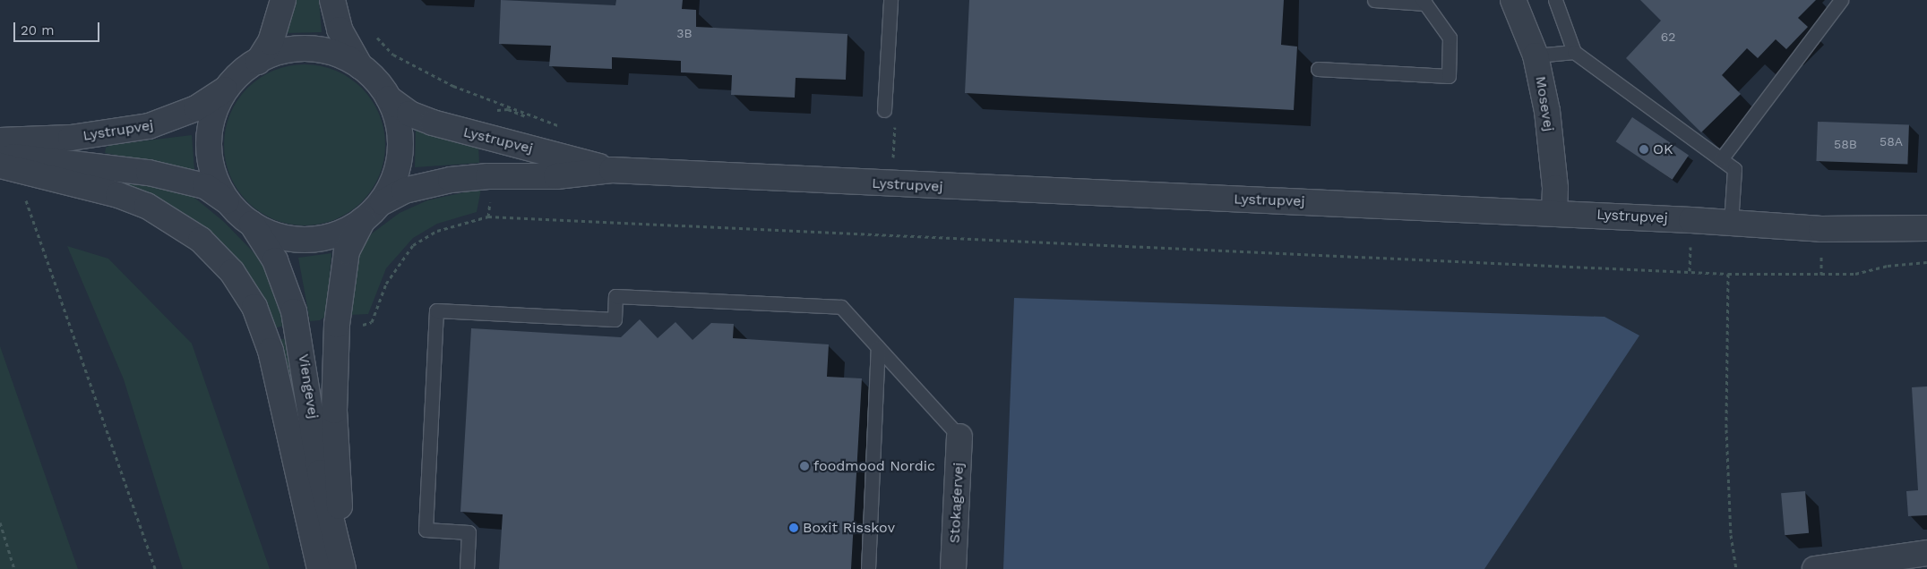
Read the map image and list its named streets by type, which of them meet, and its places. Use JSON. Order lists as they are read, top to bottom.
{
  "streets": {
    "street": [
      "Mosevej",
      "Lystrupvej",
      "Viengevej",
      "Stokagervej"
    ]
  },
  "crossings": [
    ["Mosevej", "Lystrupvej"],
    ["Lystrupvej", "Viengevej"]
  ],
  "places": ["OK", "foodmood Nordic", "Boxit Risskov"],
  "house_numbers": [
    "3B",
    "62",
    "58A",
    "58B"
  ],
  "scale_bar": "20 m"
}
